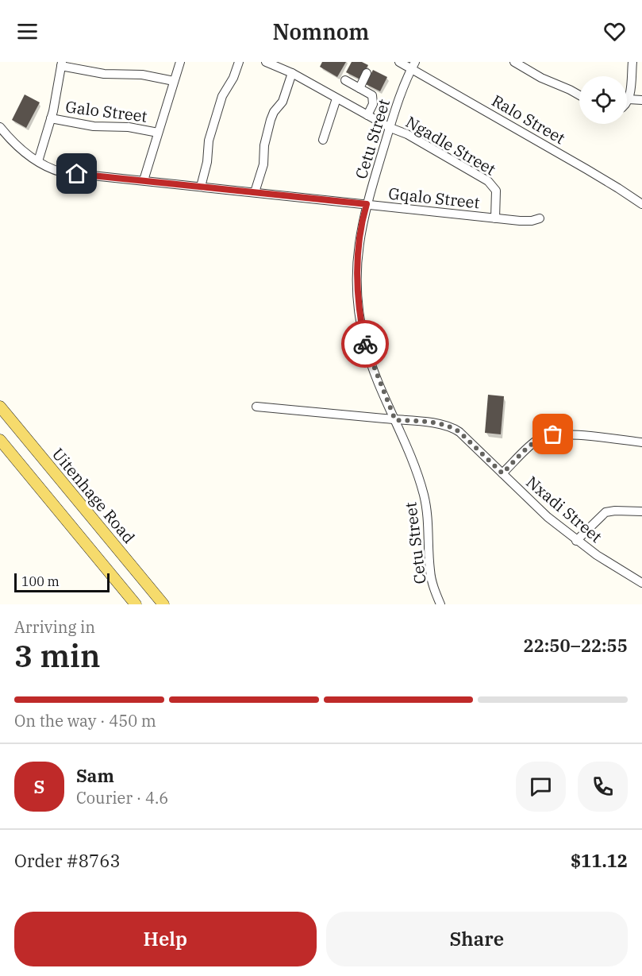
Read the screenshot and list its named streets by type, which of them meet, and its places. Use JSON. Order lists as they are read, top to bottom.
{
  "streets": {
    "main road": ["Uitenhage Road"],
    "street": [
      "Galo Street",
      "Ralo Street",
      "Cetu Street",
      "Ngadle Street",
      "Gqalo Street",
      "Nxadi Street"
    ]
  },
  "crossings": [
    ["Ralo Street", "Cetu Street"],
    ["Cetu Street", "Ngadle Street"],
    ["Cetu Street", "Gqalo Street"],
    ["Cetu Street", "Nxadi Street"],
    ["Ngadle Street", "Gqalo Street"]
  ],
  "scale_bar": "100 m",
  "page": {
    "header": "Nomnom",
    "scale": "100 m",
    "heading": ["3 min", "Arriving in", "22:50–22:55"],
    "panel": [
      "Sam",
      "Courier · 4.6",
      "Order #8763",
      "$11.12"
    ],
    "bar": "On the way · 450 m",
    "round": "S",
    "buttons": ["Help", "Share"]
  }
}
